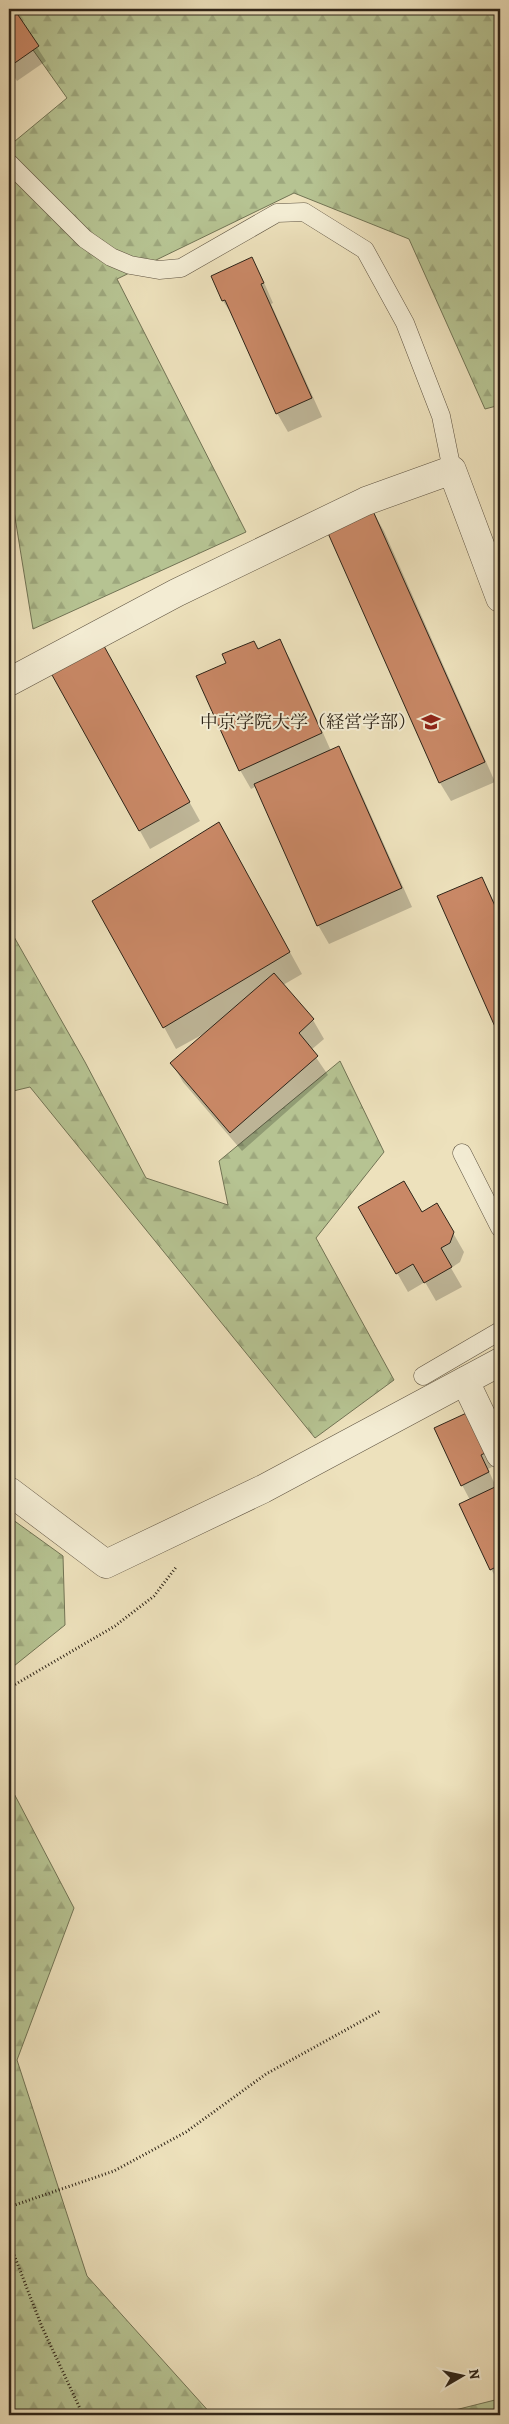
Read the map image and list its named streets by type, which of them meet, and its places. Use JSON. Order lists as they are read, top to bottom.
{
  "places": {
    "school or university": ["中京学院大学（経営学部）"]
  },
  "north": "right"
}
